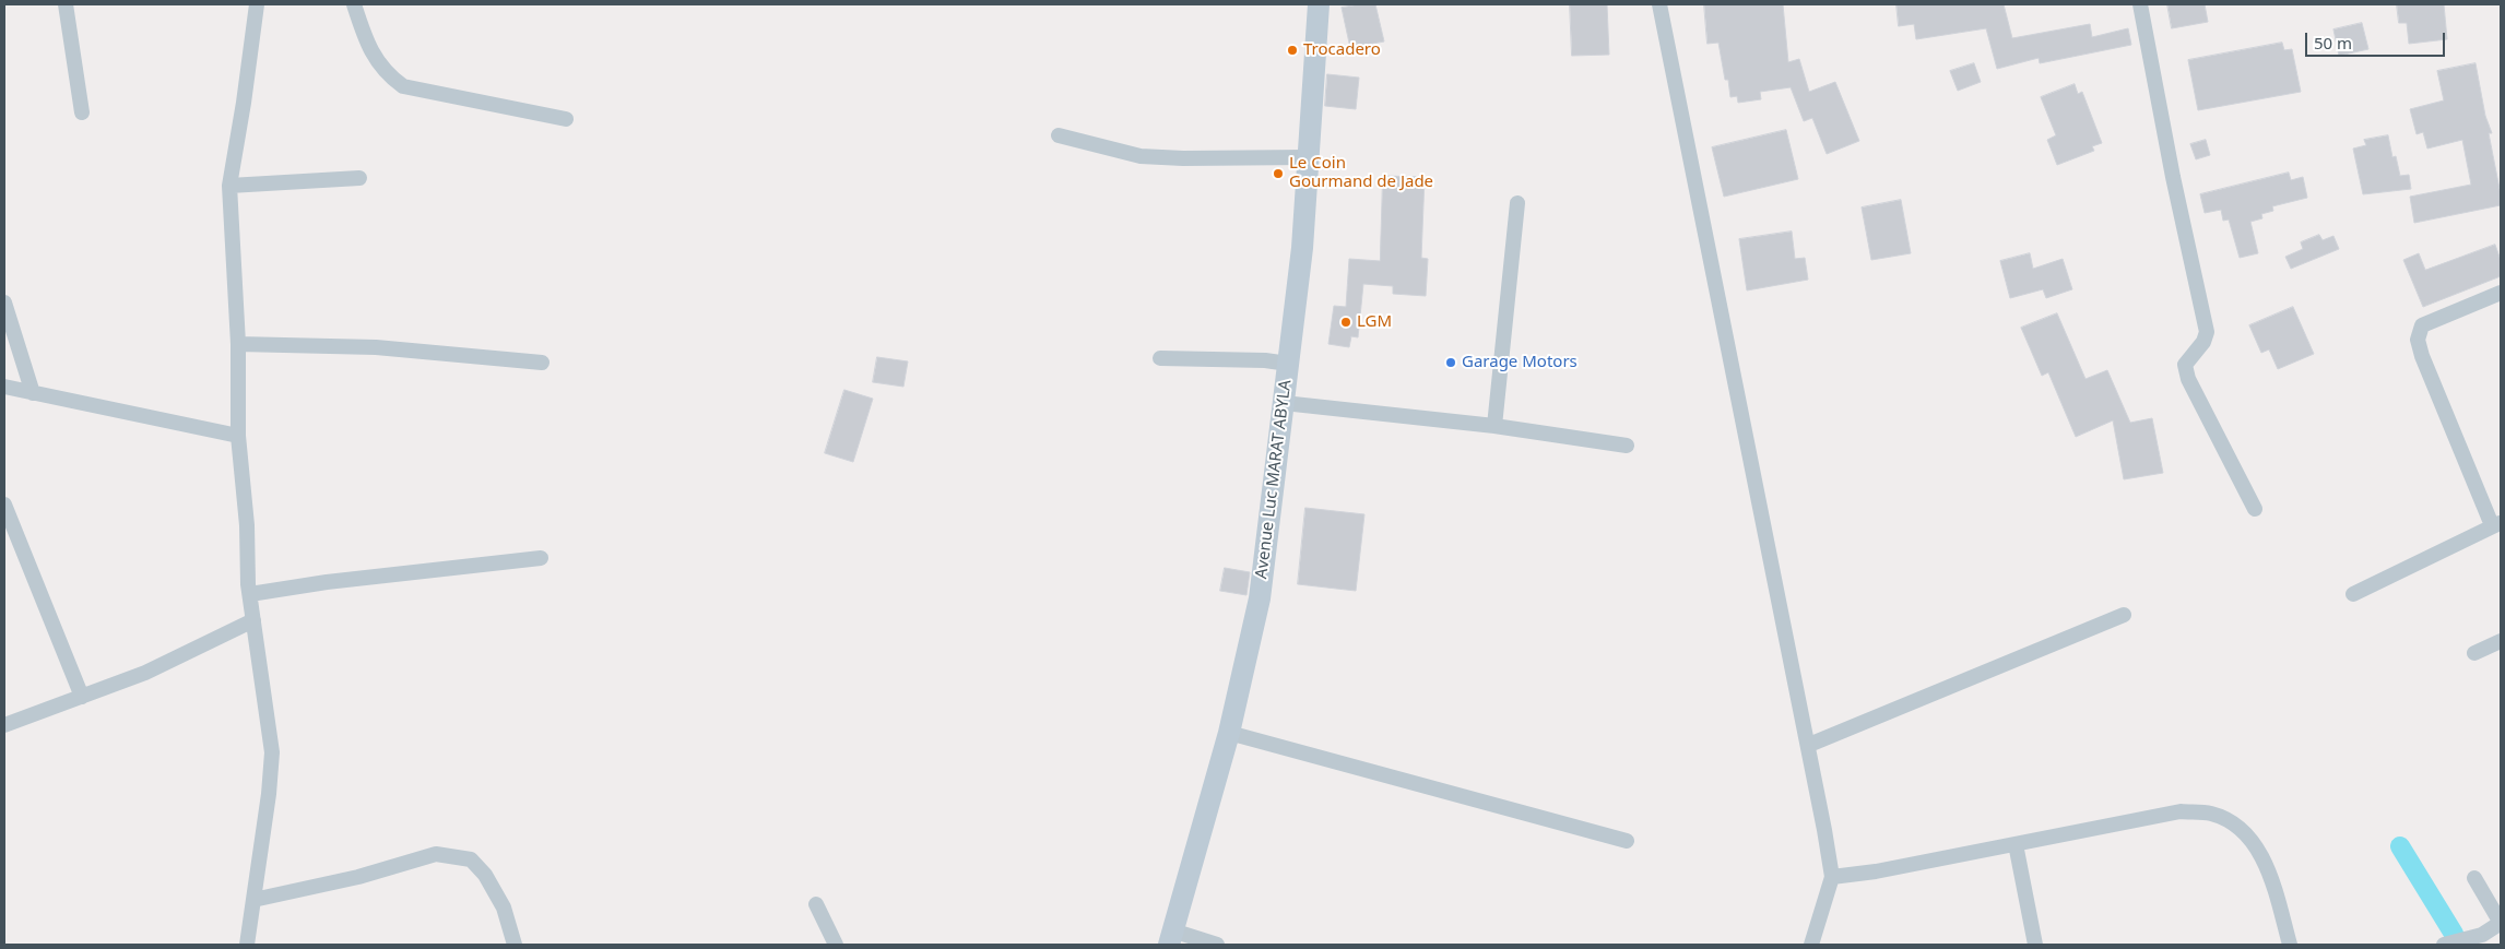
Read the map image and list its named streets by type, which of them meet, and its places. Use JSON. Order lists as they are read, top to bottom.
{
  "streets": {
    "street": ["Avenue Luc MARAT ABYLA"]
  },
  "places": [
    "Trocadero",
    "Le Coin Gourmand de Jade",
    "LGM",
    "Garage Motors"
  ],
  "scale_bar": "50 m"
}
